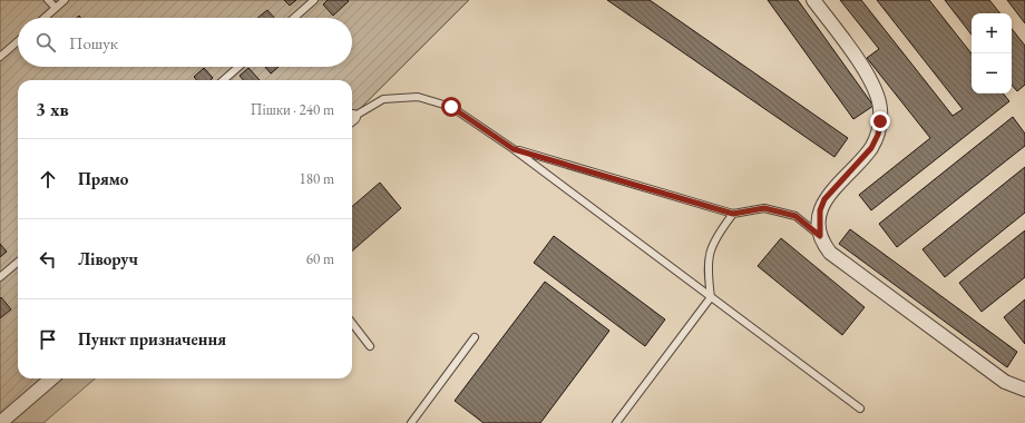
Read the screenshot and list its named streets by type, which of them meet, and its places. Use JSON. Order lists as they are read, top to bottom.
{
  "page": {
    "map_buttons": ["+", "−"],
    "search": "Пошук",
    "heading": ["3 хв", "Пішки · 240 m"],
    "list": [
      ["Прямо", "180 m"],
      ["Ліворуч", "60 m"],
      "Пункт призначення"
    ]
  }
}
